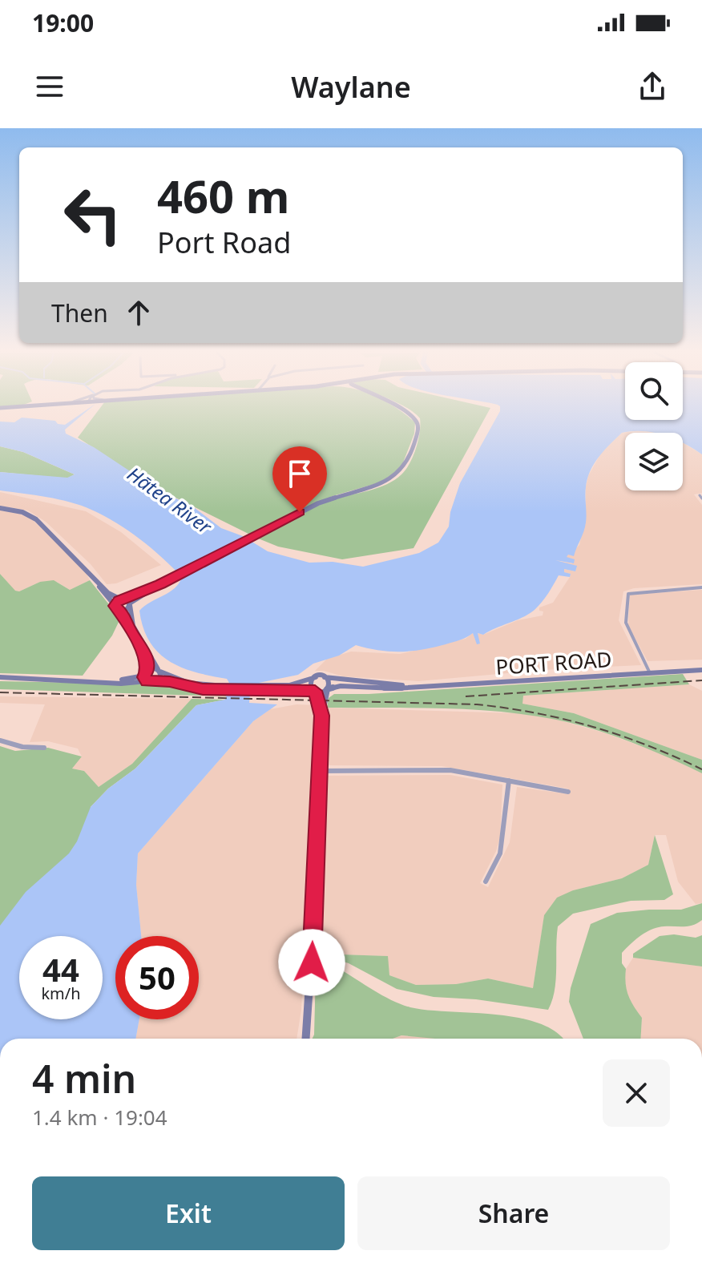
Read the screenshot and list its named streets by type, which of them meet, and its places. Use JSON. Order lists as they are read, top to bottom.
{
  "streets": {
    "main road": ["PORT ROAD"]
  },
  "water": ["Hātea River"],
  "page": {
    "status": "19:00",
    "header": "Waylane",
    "turn": ["460 m", "Port Road"],
    "then": "Then",
    "speed": "44 km/h",
    "limit": "50",
    "heading": ["4 min", "1.4 km · 19:04"],
    "buttons": ["Exit", "Share"]
  }
}
